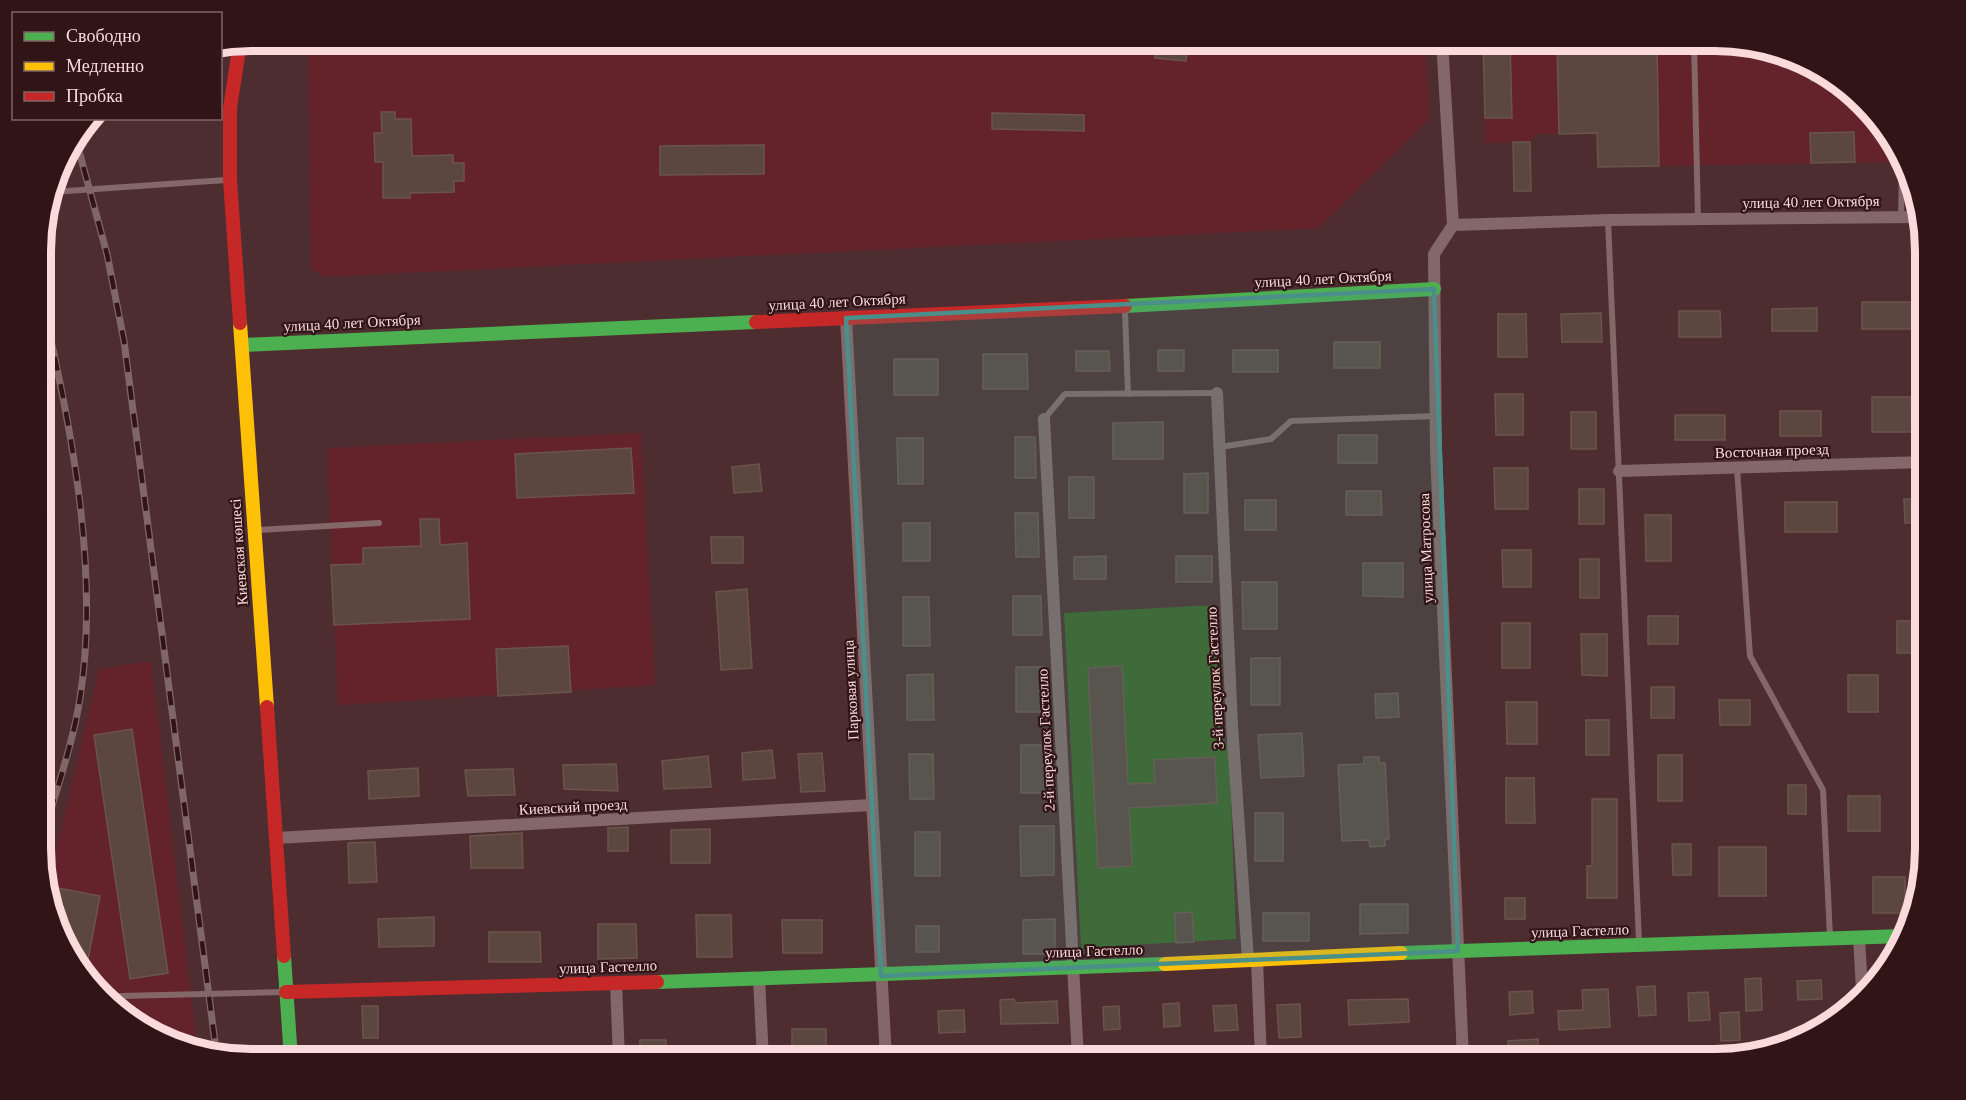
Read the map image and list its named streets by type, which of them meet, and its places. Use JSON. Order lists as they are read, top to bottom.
{
  "streets": {
    "main road": ["улица 40 лет Октября", "Киевская көшесі", "улица Гастелло"],
    "street": [
      "Восточная проезд",
      "улица Матросова",
      "3-й переулок Гастелло",
      "Парковая улица",
      "2-й переулок Гастелло",
      "Киевский проезд"
    ]
  },
  "crossings": [
    ["улица 40 лет Октября", "улица Матросова"],
    ["улица 40 лет Октября", "Киевская көшесі"],
    ["улица 40 лет Октября", "Парковая улица"],
    ["улица Матросова", "улица Гастелло"],
    ["Киевская көшесі", "Киевский проезд"],
    ["Киевская көшесі", "улица Гастелло"],
    ["3-й переулок Гастелло", "улица Гастелло"],
    ["Парковая улица", "Киевский проезд"],
    ["Парковая улица", "улица Гастелло"],
    ["2-й переулок Гастелло", "улица Гастелло"]
  ],
  "legend": ["Свободно", "Медленно", "Пробка"]
}
